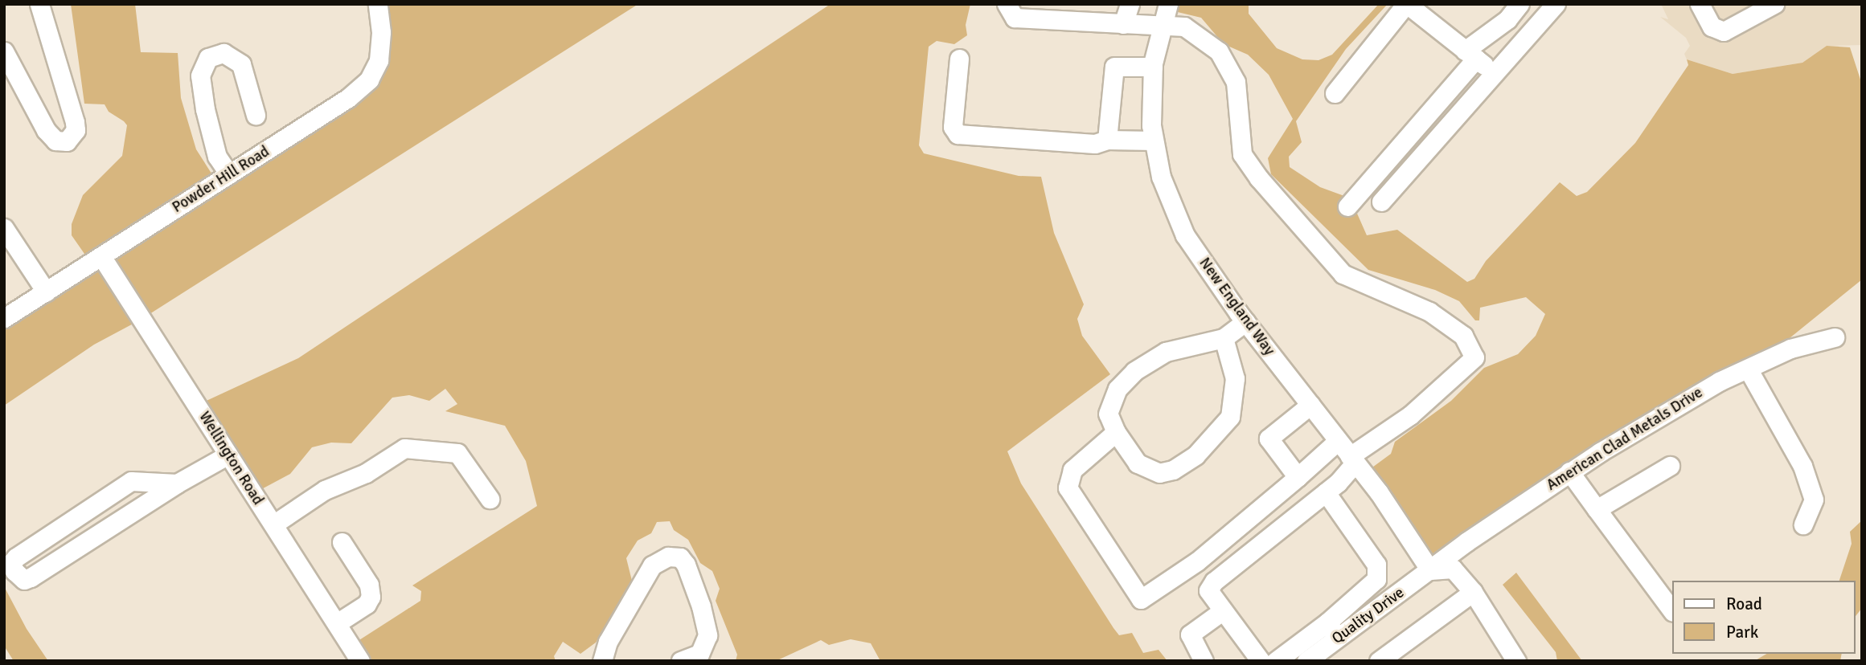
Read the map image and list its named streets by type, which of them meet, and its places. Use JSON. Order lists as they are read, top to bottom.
{
  "streets": {
    "street": [
      "Powder Hill Road",
      "New England Way",
      "American Clad Metals Drive",
      "Wellington Road",
      "Quality Drive"
    ]
  },
  "crossings": [
    ["Powder Hill Road", "Wellington Road"],
    ["New England Way", "American Clad Metals Drive"],
    ["New England Way", "Quality Drive"],
    ["American Clad Metals Drive", "Quality Drive"]
  ],
  "legend": ["Road", "Park"]
}
